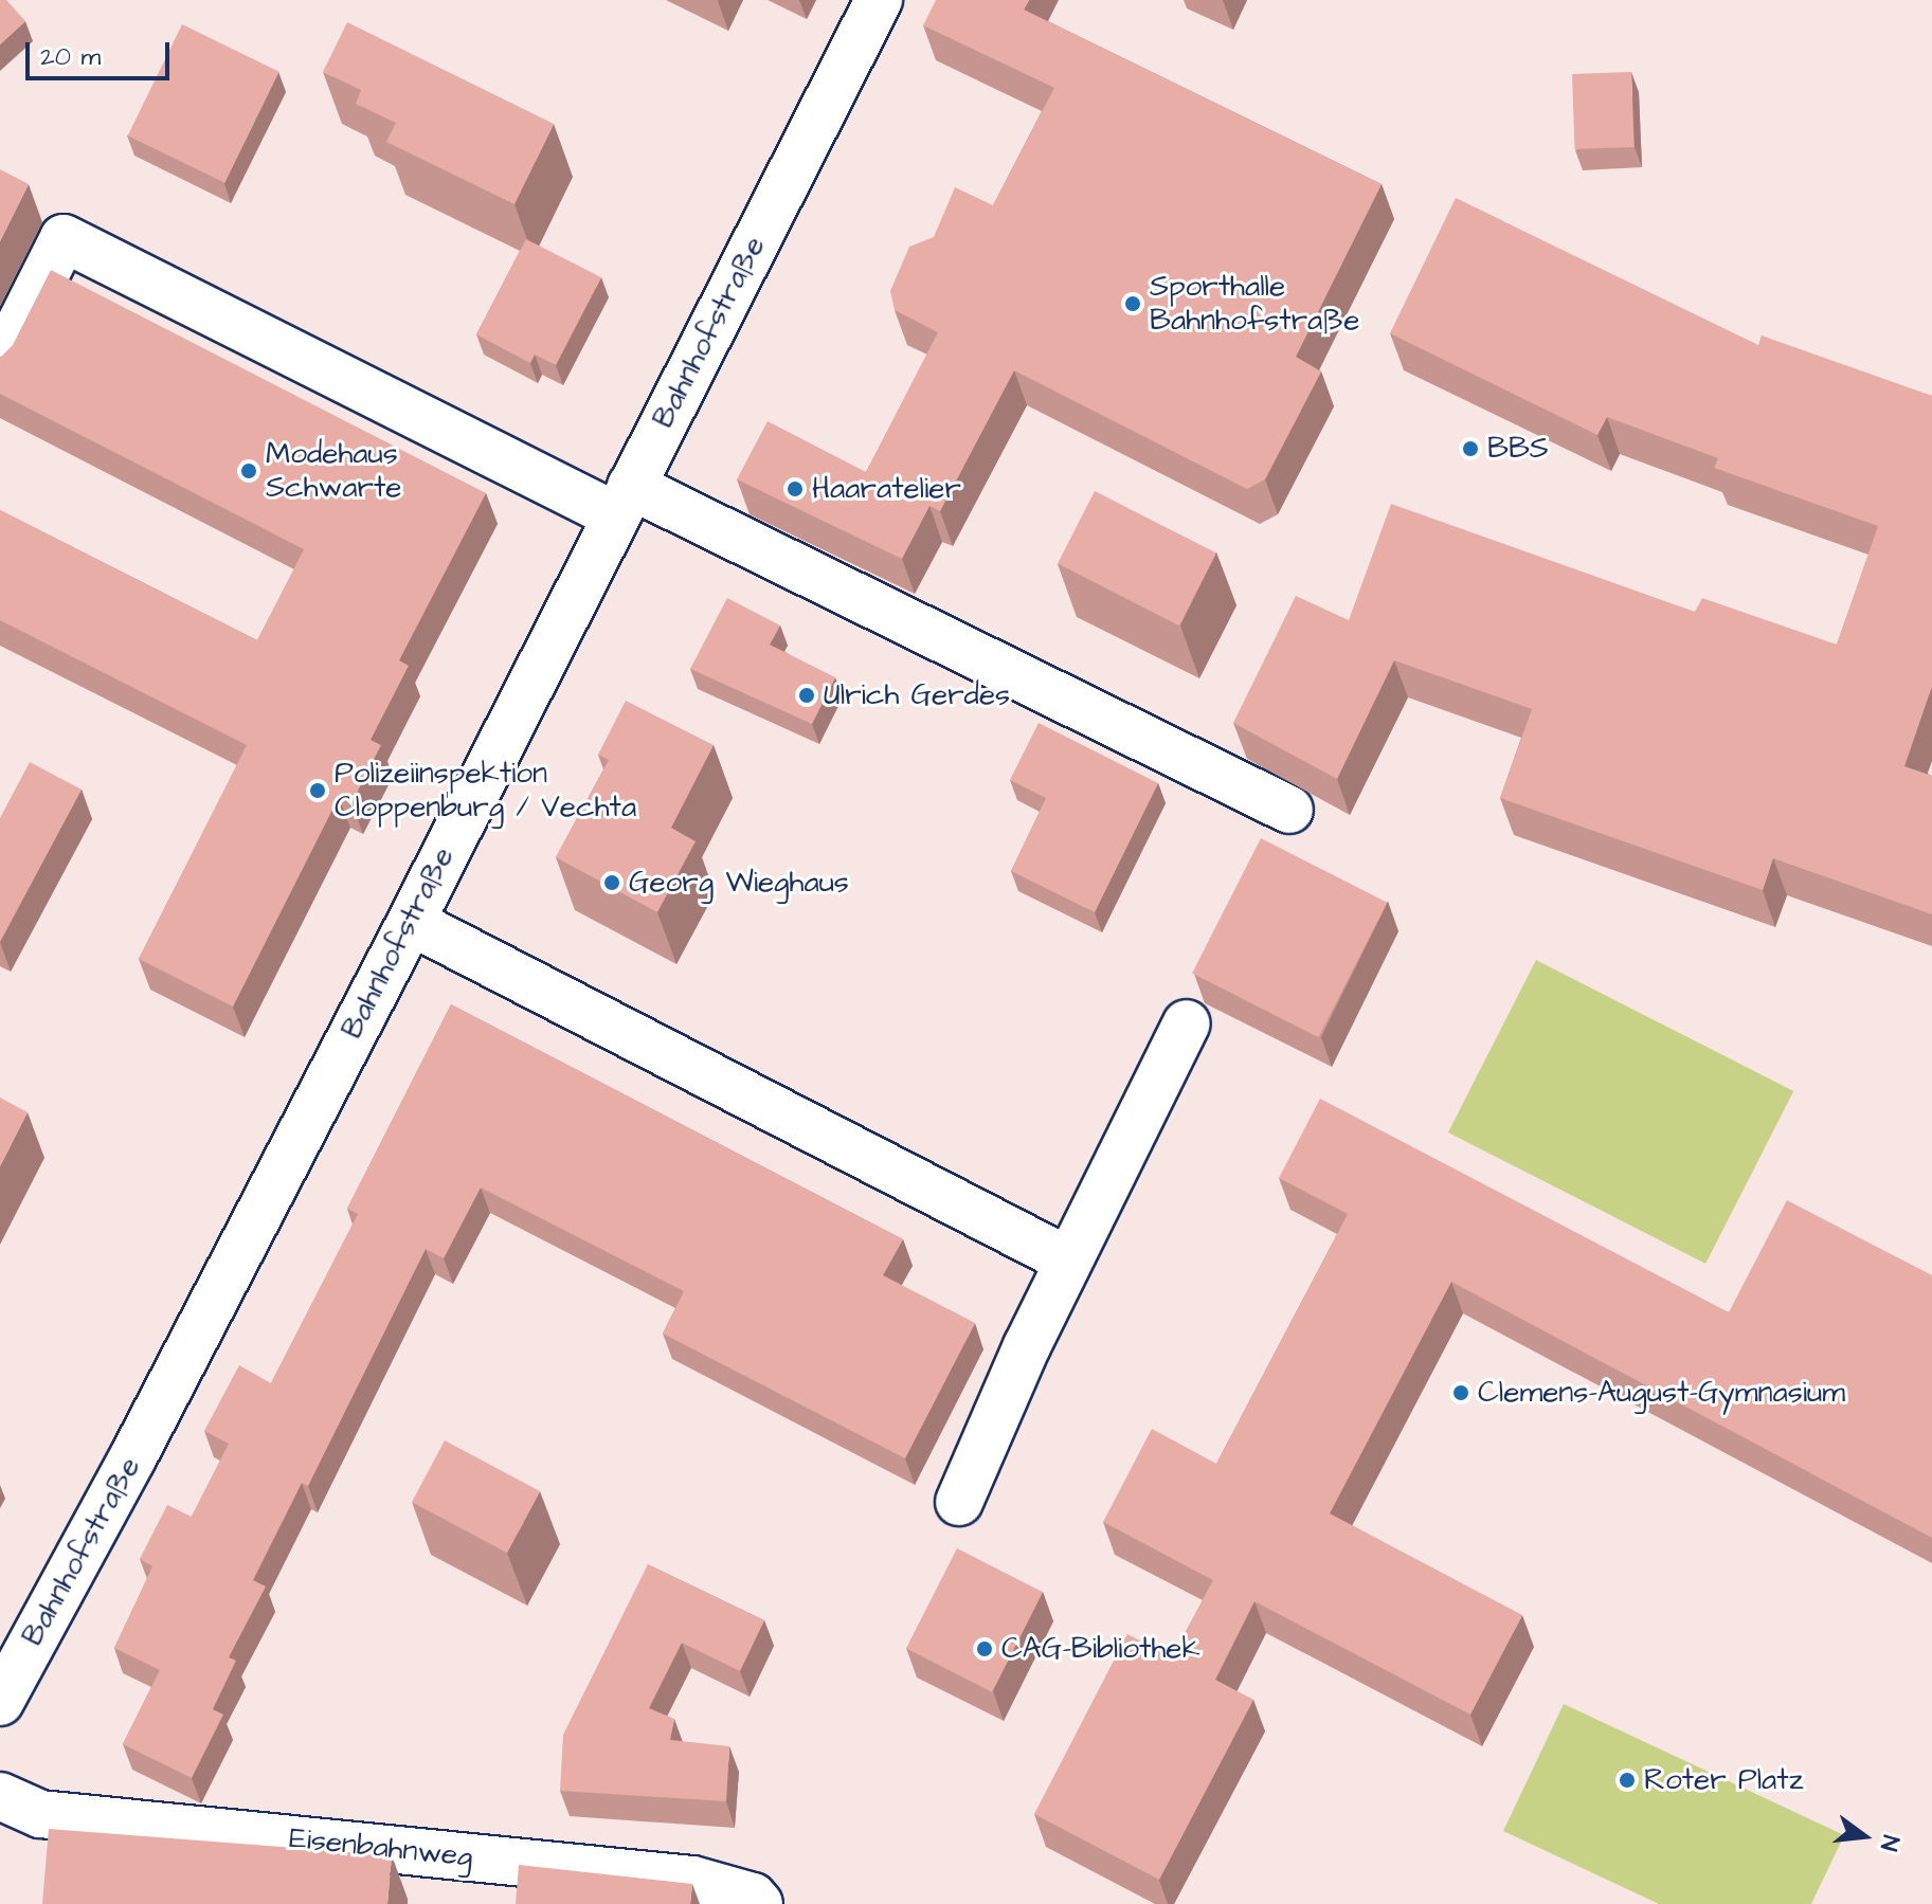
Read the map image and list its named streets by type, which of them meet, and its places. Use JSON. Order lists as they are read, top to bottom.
{
  "streets": {
    "street": ["Bahnhofstraße", "Eisenbahnweg"]
  },
  "places": [
    "Sporthalle Bahnhofstraße",
    "BBS",
    "Modehaus Schwarte",
    "Haaratelier",
    "Ulrich Gerdes",
    "Polizeiinspektion Cloppenburg / Vechta",
    "Georg Wieghaus",
    "Clemens-August-Gymnasium",
    "CAG-Bibliothek",
    "Roter Platz"
  ],
  "scale_bar": "20 m",
  "north": "right"
}
